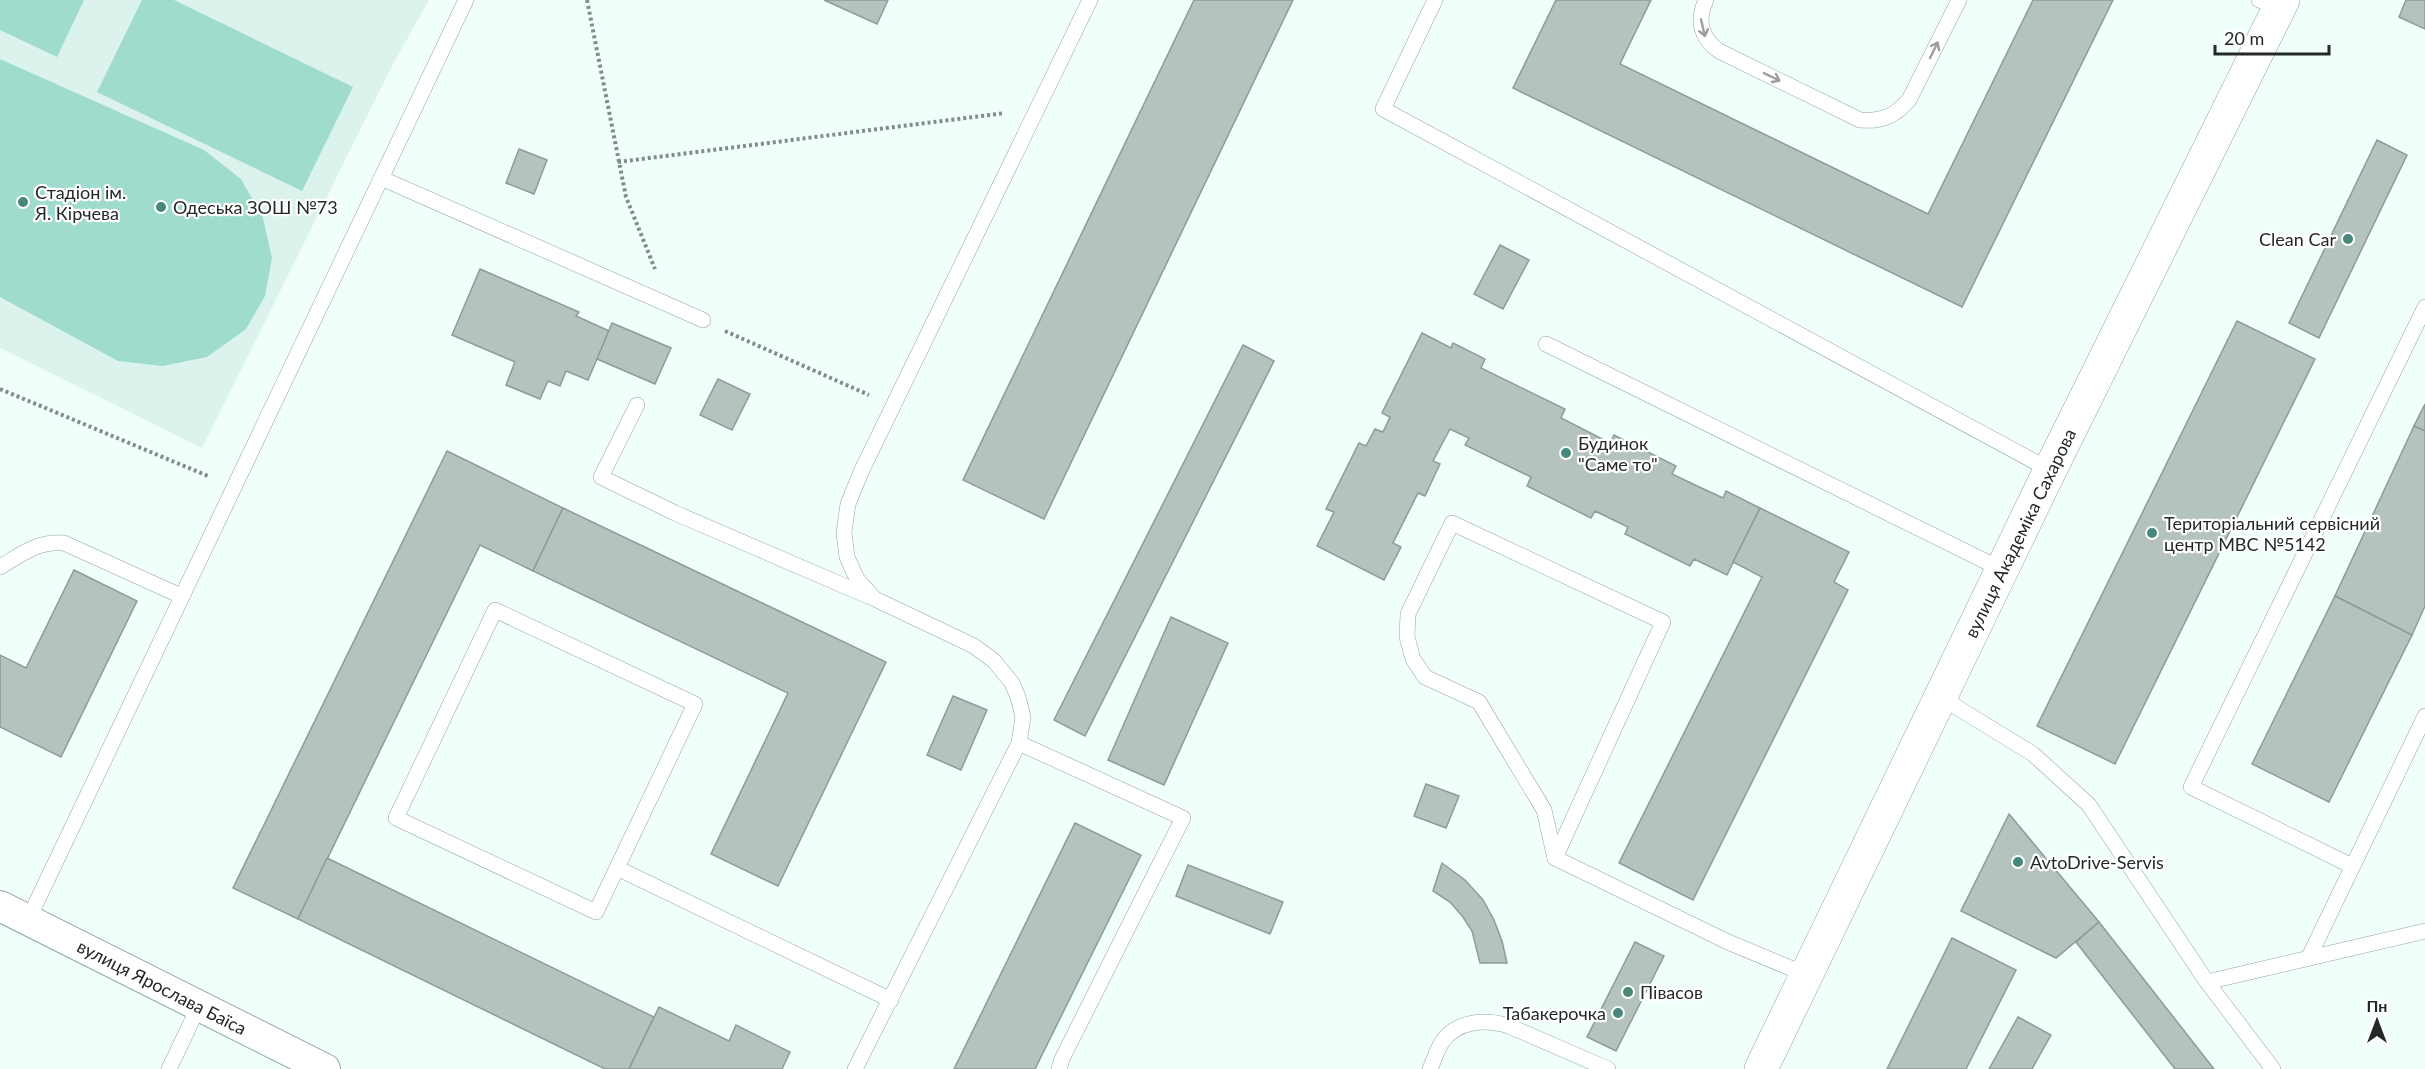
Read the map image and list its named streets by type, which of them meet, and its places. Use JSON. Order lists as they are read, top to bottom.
{
  "streets": {
    "street": ["вулиця Академіка Сахарова", "вулиця Ярослава Баїса"]
  },
  "places": [
    "Стадіон ім. Я. Кірчева",
    "Одеська ЗОШ №73",
    "Clean Car",
    "Будинок \"Саме то\"",
    "Територіальний сервісний центр МВС №5142",
    "AvtoDrive-Servis",
    "Півасов",
    "Табакерочка"
  ],
  "scale_bar": "20 m",
  "north": "top"
}
